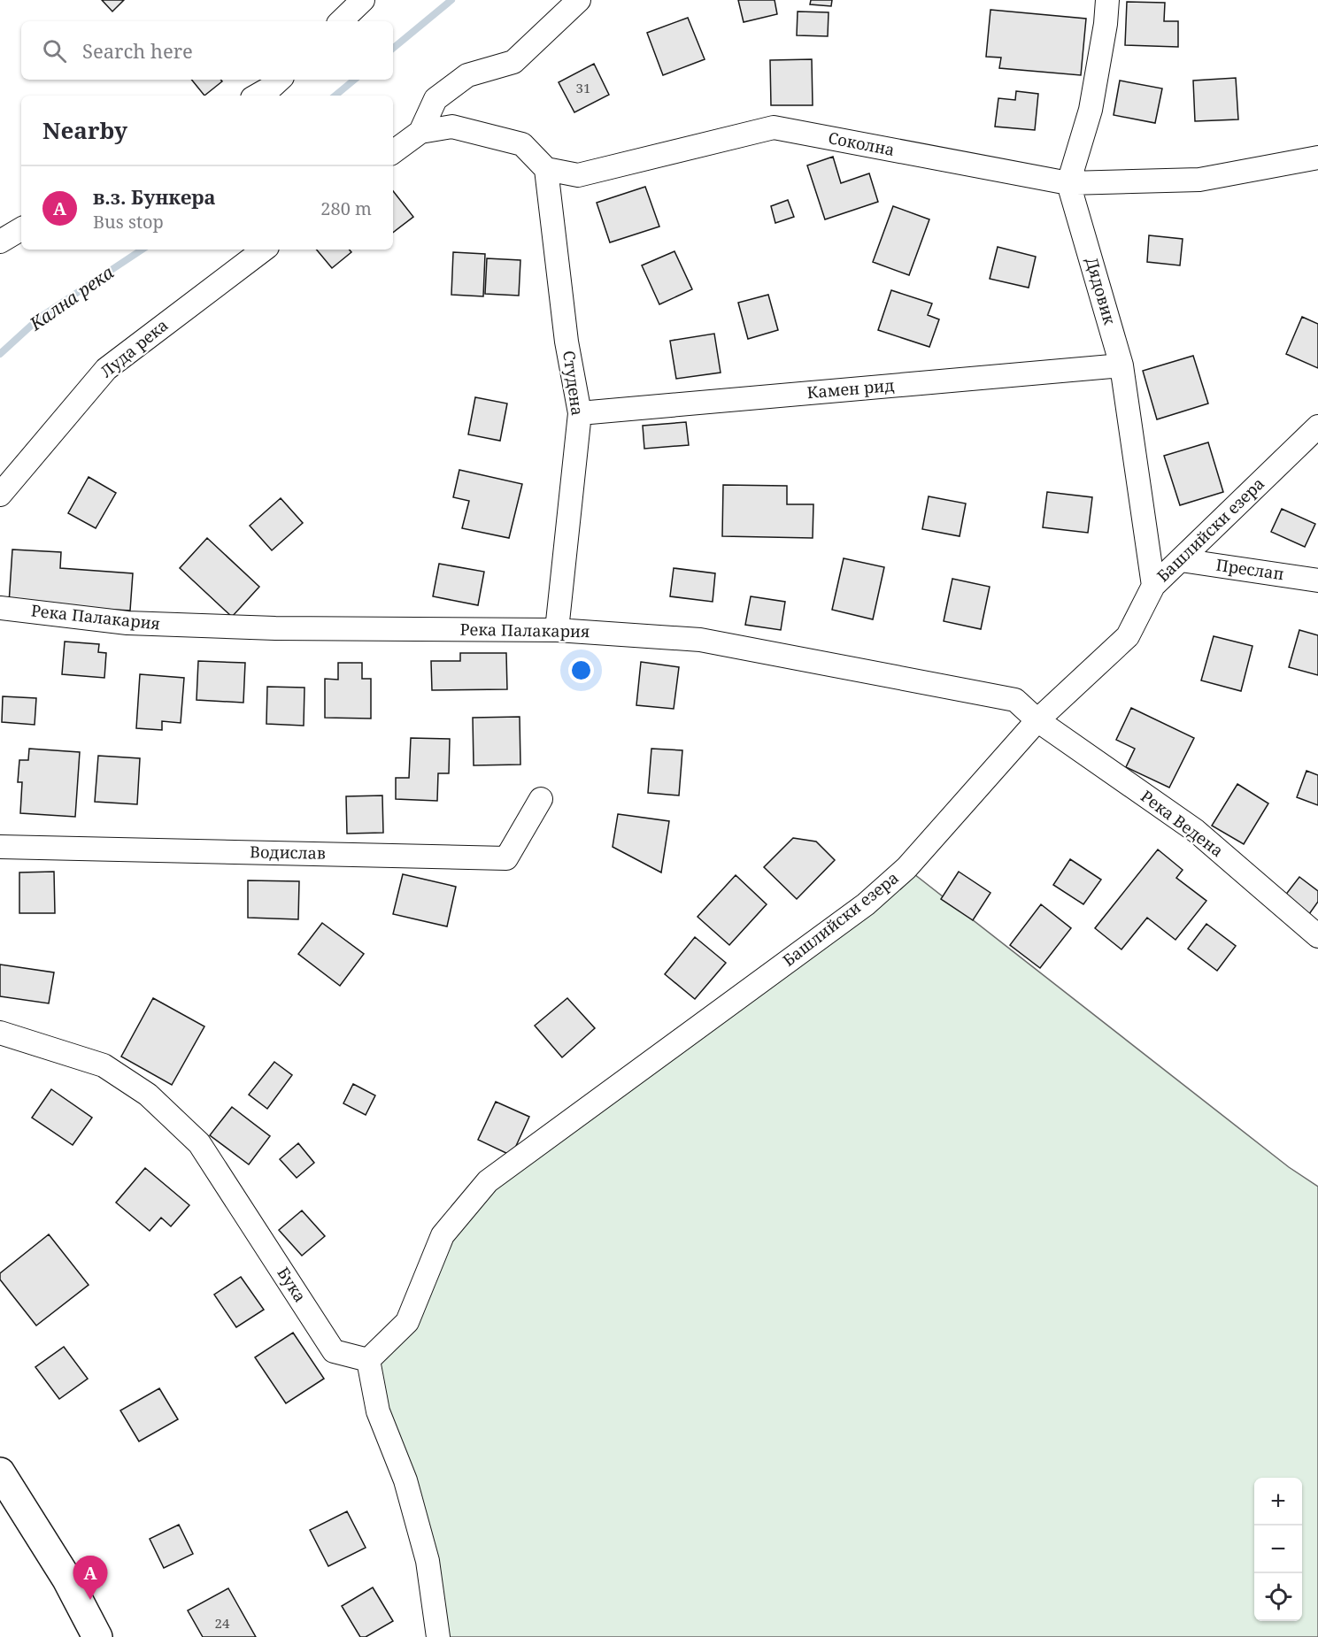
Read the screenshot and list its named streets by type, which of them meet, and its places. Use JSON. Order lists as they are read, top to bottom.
{
  "streets": {
    "street": [
      "Соколна",
      "Дядовик",
      "Луда река",
      "Студена",
      "Камен рид",
      "Башлийски езера",
      "Преслап",
      "Река Палакария",
      "Река Ведена",
      "Водислав",
      "Бука"
    ]
  },
  "crossings": [
    ["Соколна", "Дядовик"],
    ["Соколна", "Студена"],
    ["Дядовик", "Камен рид"],
    ["Дядовик", "Башлийски езера"],
    ["Студена", "Камен рид"],
    ["Студена", "Река Палакария"],
    ["Башлийски езера", "Преслап"],
    ["Башлийски езера", "Река Палакария"],
    ["Башлийски езера", "Река Ведена"],
    ["Башлийски езера", "Бука"],
    ["Река Палакария", "Река Ведена"]
  ],
  "water": ["Кална река"],
  "house_numbers": ["31", "24"],
  "page": {
    "search": "Search here",
    "heading": "Nearby",
    "list": [
      {
        "mark": "A",
        "name": "в.з. Бункера",
        "note": "Bus stop",
        "value": "280 m"
      }
    ],
    "map_buttons": ["+", "−"],
    "pins": "A"
  }
}
